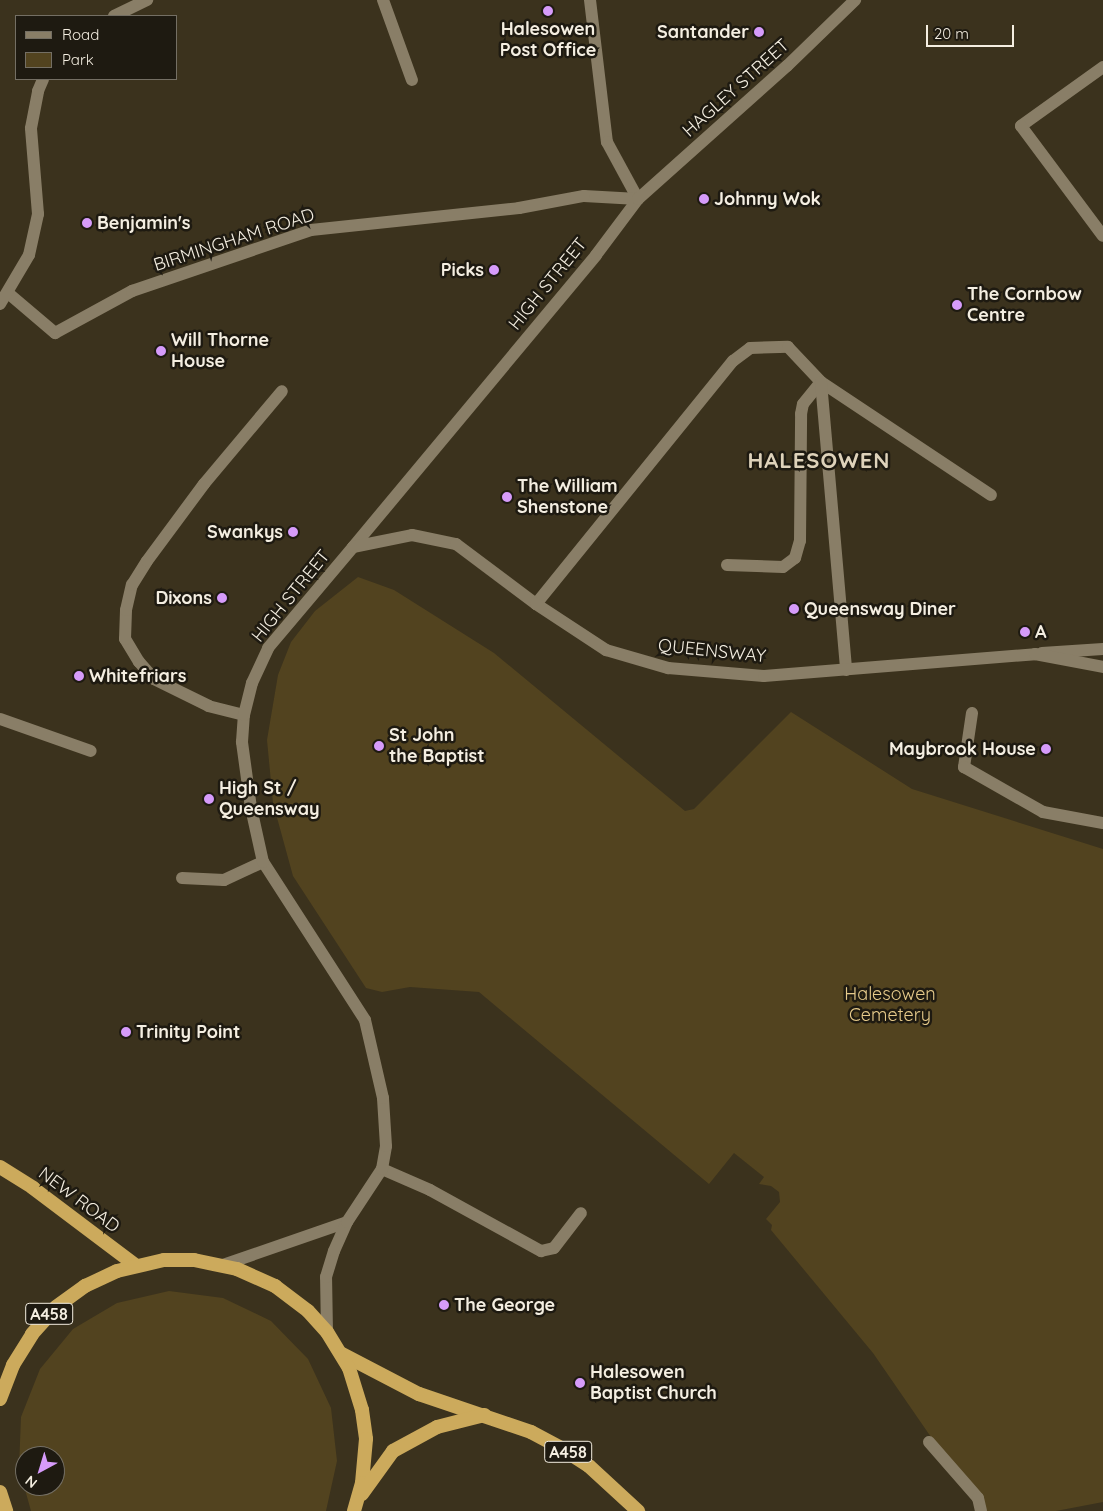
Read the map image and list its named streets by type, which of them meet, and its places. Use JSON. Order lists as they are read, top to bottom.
{
  "streets": {
    "highway": ["NEW ROAD", "A458"],
    "street": [
      "HAGLEY STREET",
      "BIRMINGHAM ROAD",
      "HIGH STREET",
      "QUEENSWAY"
    ]
  },
  "crossings": [
    ["HAGLEY STREET", "BIRMINGHAM ROAD"],
    ["HAGLEY STREET", "HIGH STREET"],
    ["BIRMINGHAM ROAD", "HIGH STREET"],
    ["HIGH STREET", "QUEENSWAY"],
    ["HIGH STREET", "A458"],
    ["NEW ROAD", "A458"]
  ],
  "districts": ["HALESOWEN"],
  "parks": ["Halesowen Cemetery"],
  "places": [
    "Halesowen Post Office",
    "Santander",
    "Johnny Wok",
    "Benjamin's",
    "Picks",
    "The Cornbow Centre",
    "Will Thorne House",
    "The William Shenstone",
    "Swankys",
    "Dixons",
    "Queensway Diner",
    "A",
    "Whitefriars",
    "St John the Baptist",
    "Maybrook House",
    "High St / Queensway",
    "Trinity Point",
    "The George",
    "Halesowen Baptist Church"
  ],
  "legend": ["Road", "Park"],
  "scale_bar": "20 m",
  "north": "bottom left"
}
